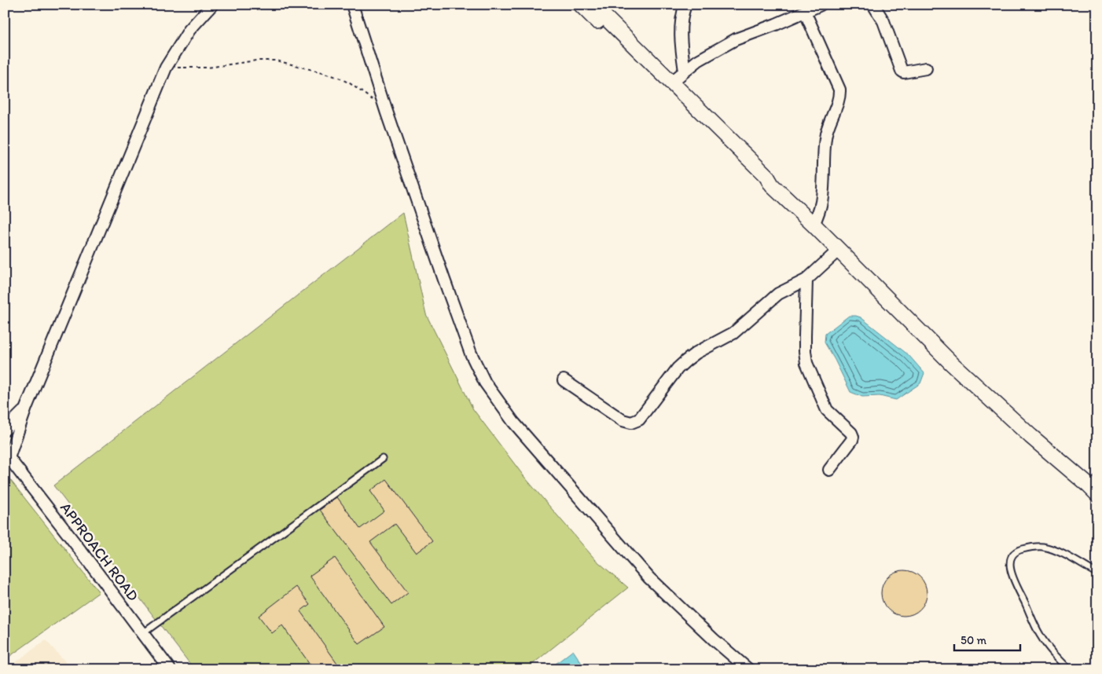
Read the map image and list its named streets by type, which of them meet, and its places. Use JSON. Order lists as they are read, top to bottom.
{
  "streets": {
    "street": ["APPROACH ROAD"]
  },
  "scale_bar": "50 m"
}
